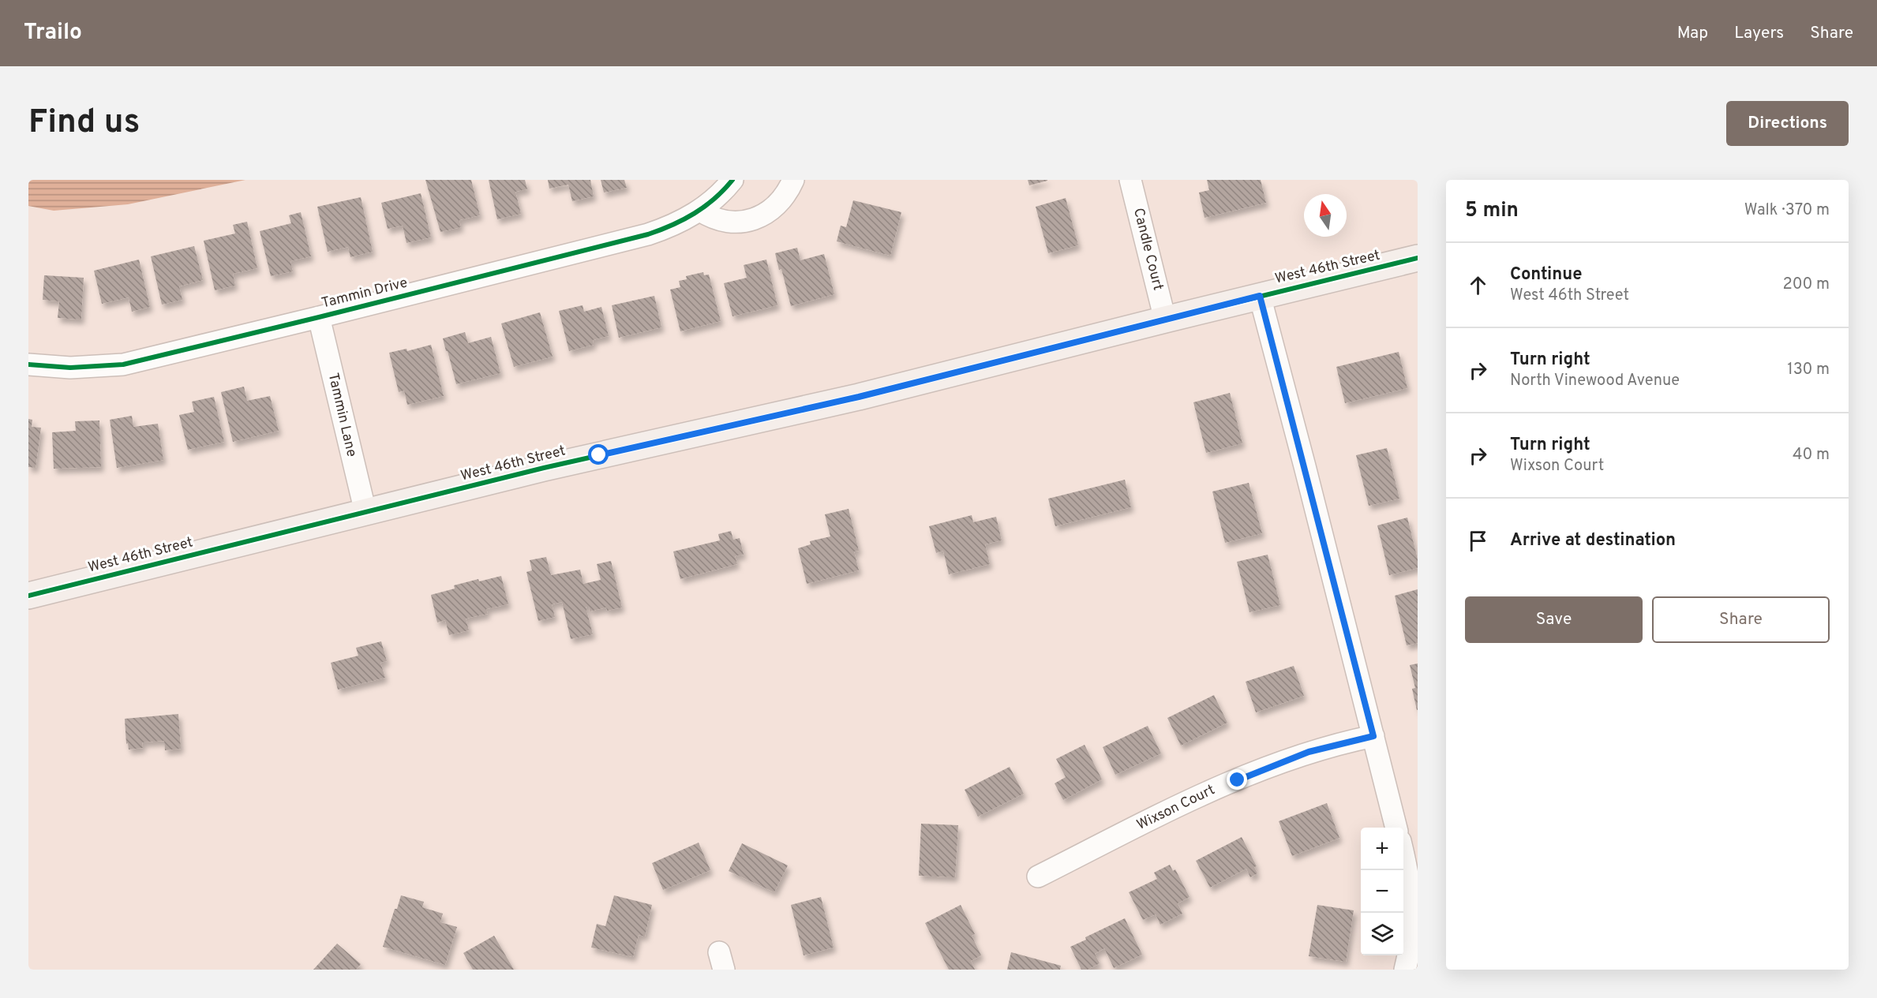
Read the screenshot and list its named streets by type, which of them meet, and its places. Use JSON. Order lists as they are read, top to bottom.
{
  "streets": {
    "street": [
      "Candle Court",
      "West 46th Street",
      "Tammin Drive",
      "Tammin Lane",
      "Wixson Court"
    ]
  },
  "crossings": [
    ["Candle Court", "West 46th Street"],
    ["West 46th Street", "Tammin Lane"],
    ["Tammin Drive", "Tammin Lane"]
  ],
  "north": "top",
  "page": {
    "header": "Trailo",
    "nav": ["Map", "Layers", "Share"],
    "buttons": [
      "Directions",
      ["Save", "Share"]
    ],
    "title": "Find us",
    "heading": ["5 min", "Walk · 370 m"],
    "list": [
      ["Continue", "West 46th Street", "200 m"],
      ["Turn right", "North Vinewood Avenue", "130 m"],
      ["Turn right", "Wixson Court", "40 m"],
      "Arrive at destination"
    ],
    "map_buttons": ["+", "−"]
  }
}
